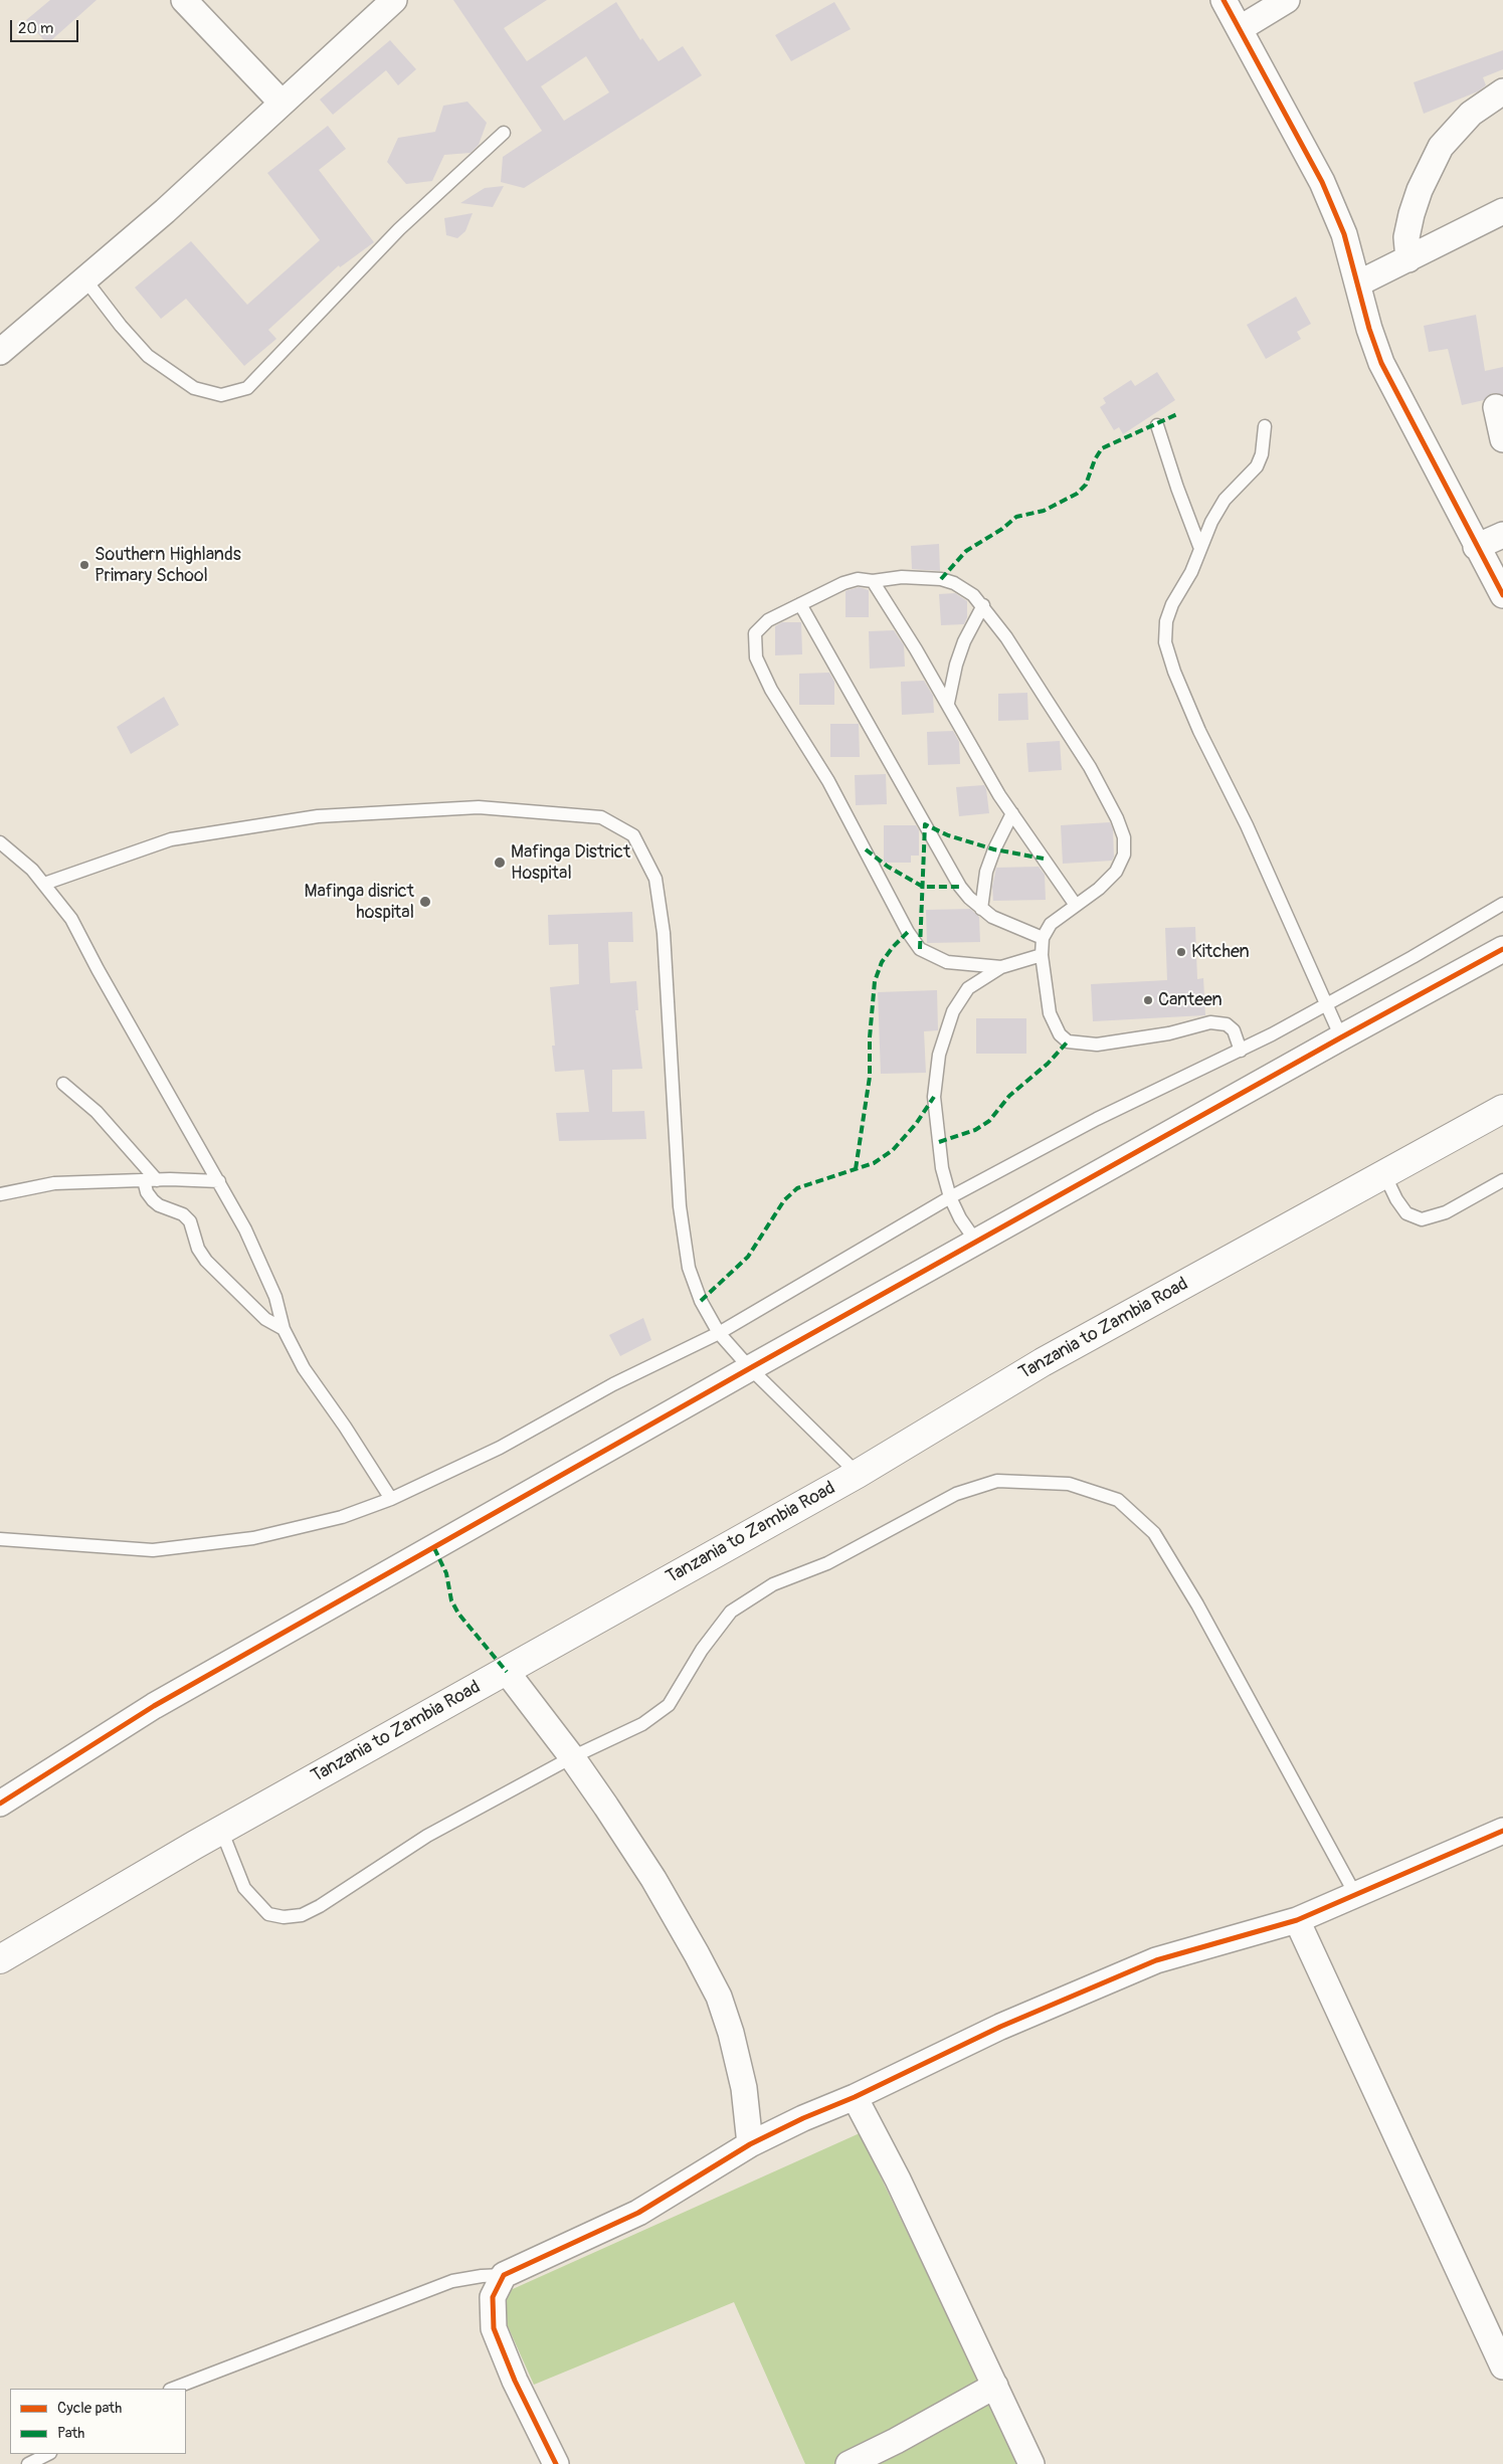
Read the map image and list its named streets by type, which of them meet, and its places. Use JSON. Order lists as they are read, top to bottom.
{
  "streets": {
    "highway": ["Tanzania to Zambia Road"]
  },
  "places": [
    "Southern Highlands Primary School",
    "Mafinga District Hospital",
    "Mafinga disrict hospital",
    "Kitchen",
    "Canteen"
  ],
  "legend": ["Cycle path", "Path"],
  "scale_bar": "20 m"
}
